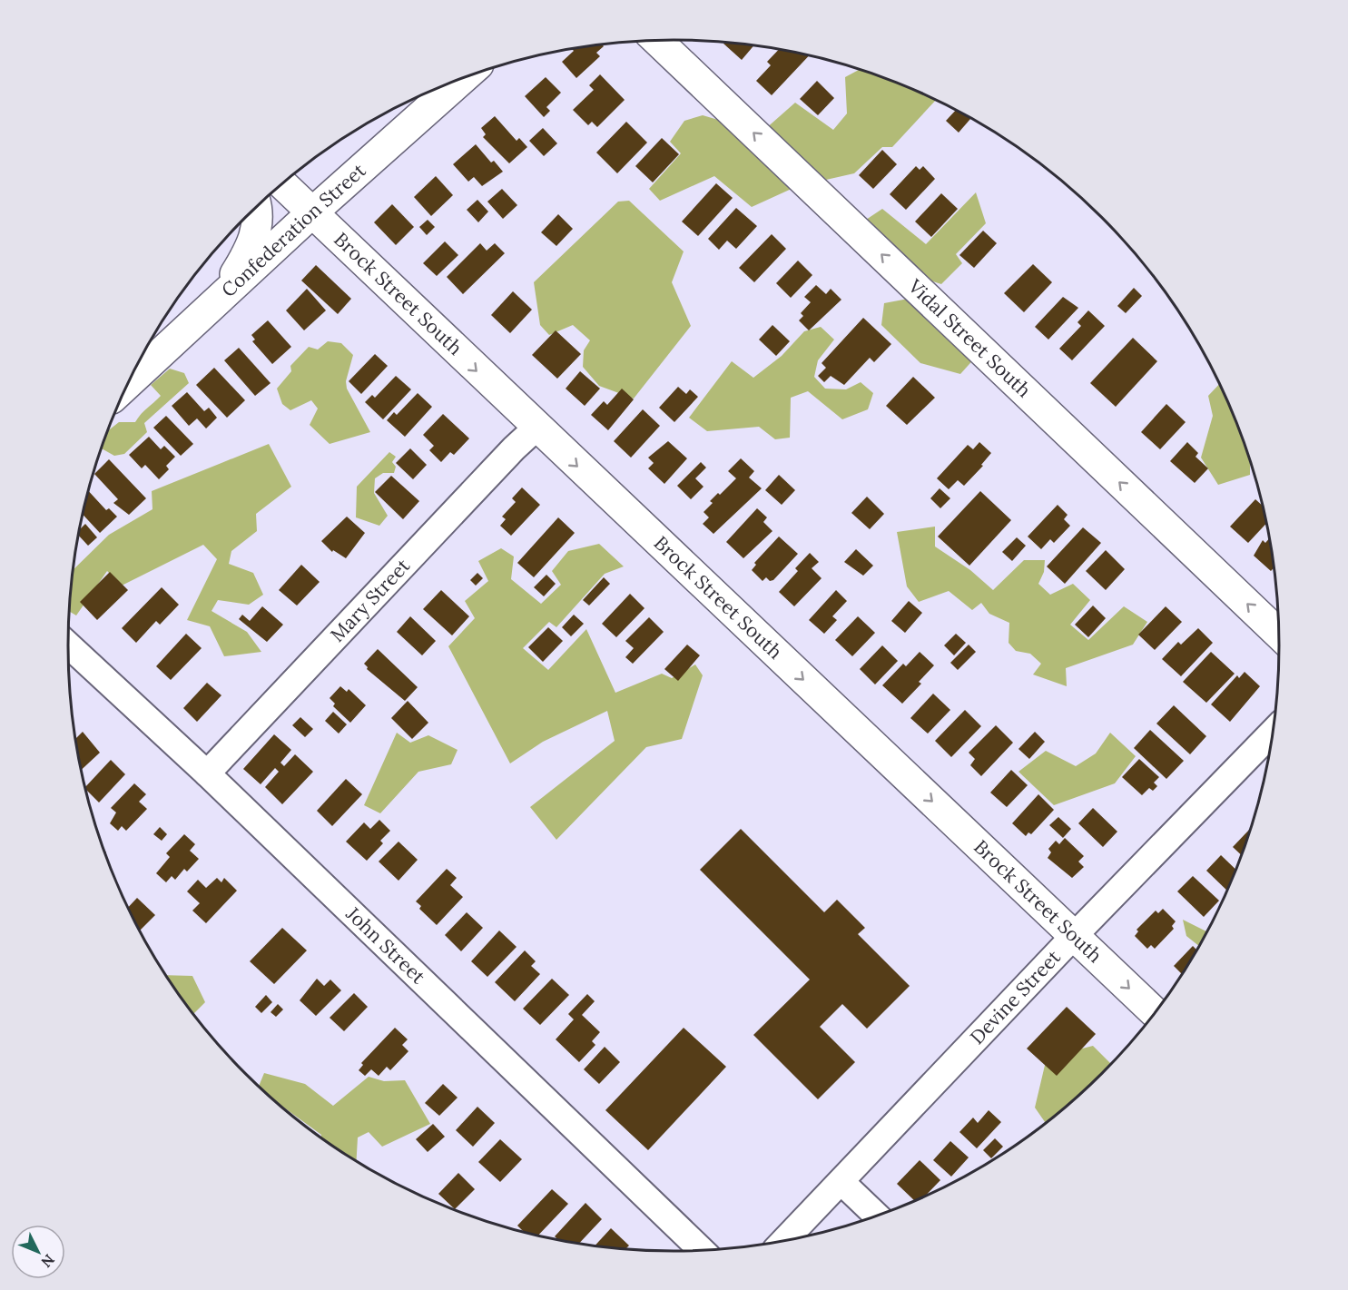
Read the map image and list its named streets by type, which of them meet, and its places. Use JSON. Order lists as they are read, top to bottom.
{
  "streets": {
    "main road": ["Confederation Street", "Brock Street South", "Vidal Street South"],
    "street": ["Mary Street", "John Street", "Devine Street"]
  },
  "crossings": [
    ["Confederation Street", "Brock Street South"],
    ["Brock Street South", "Mary Street"],
    ["Brock Street South", "Devine Street"],
    ["Mary Street", "John Street"]
  ],
  "one_way": ["Brock Street South", "Vidal Street South"],
  "north": "bottom right"
}
